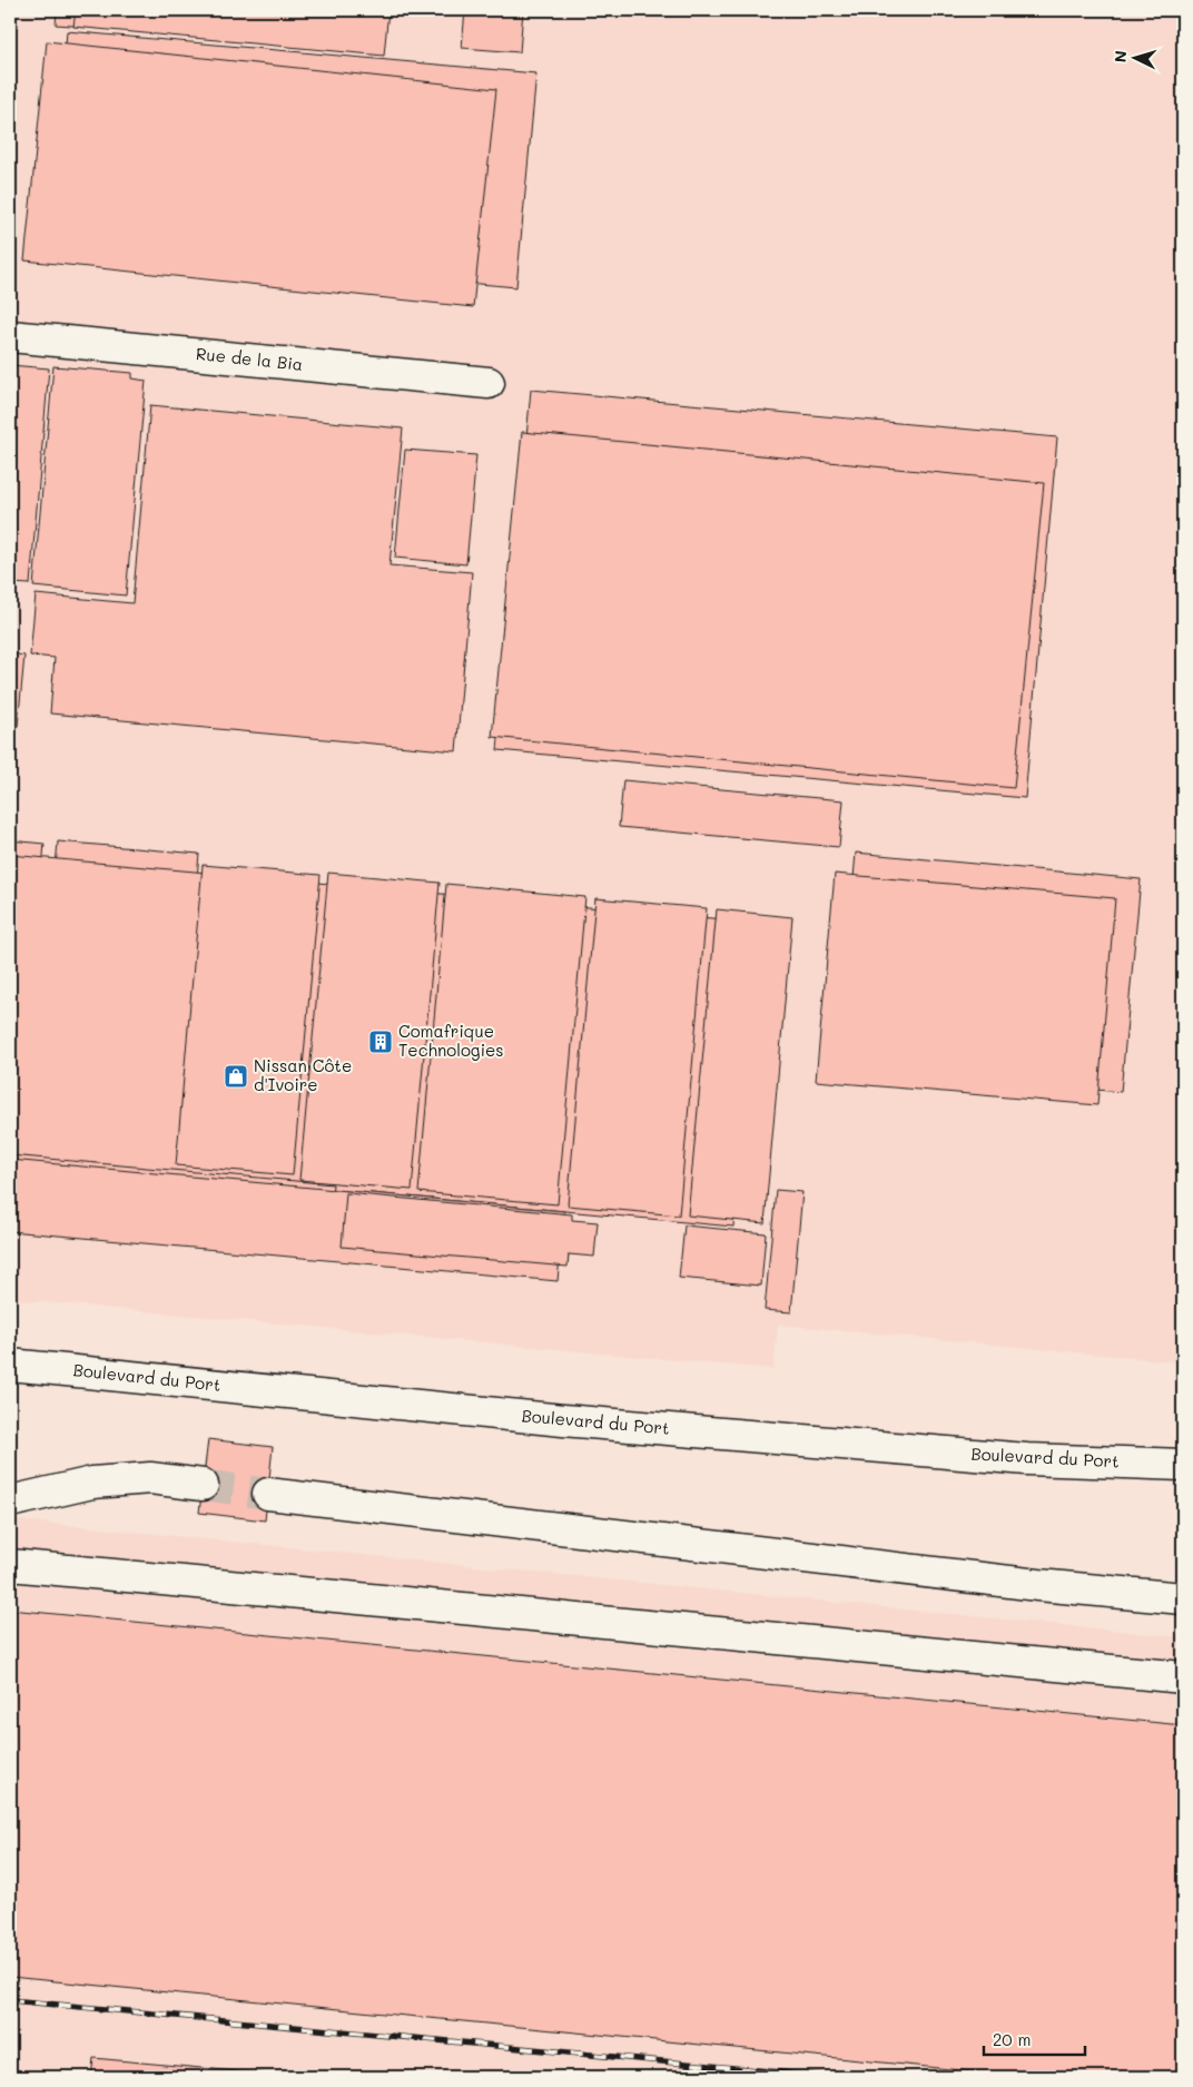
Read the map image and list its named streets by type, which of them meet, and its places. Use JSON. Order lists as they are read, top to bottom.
{
  "streets": {
    "main road": ["Rue de la Bia", "Boulevard du Port"]
  },
  "places": {
    "building": ["Comafrique Technologies"],
    "shop": ["Nissan Côte d'Ivoire"]
  },
  "scale_bar": "20 m",
  "north": "left"
}
